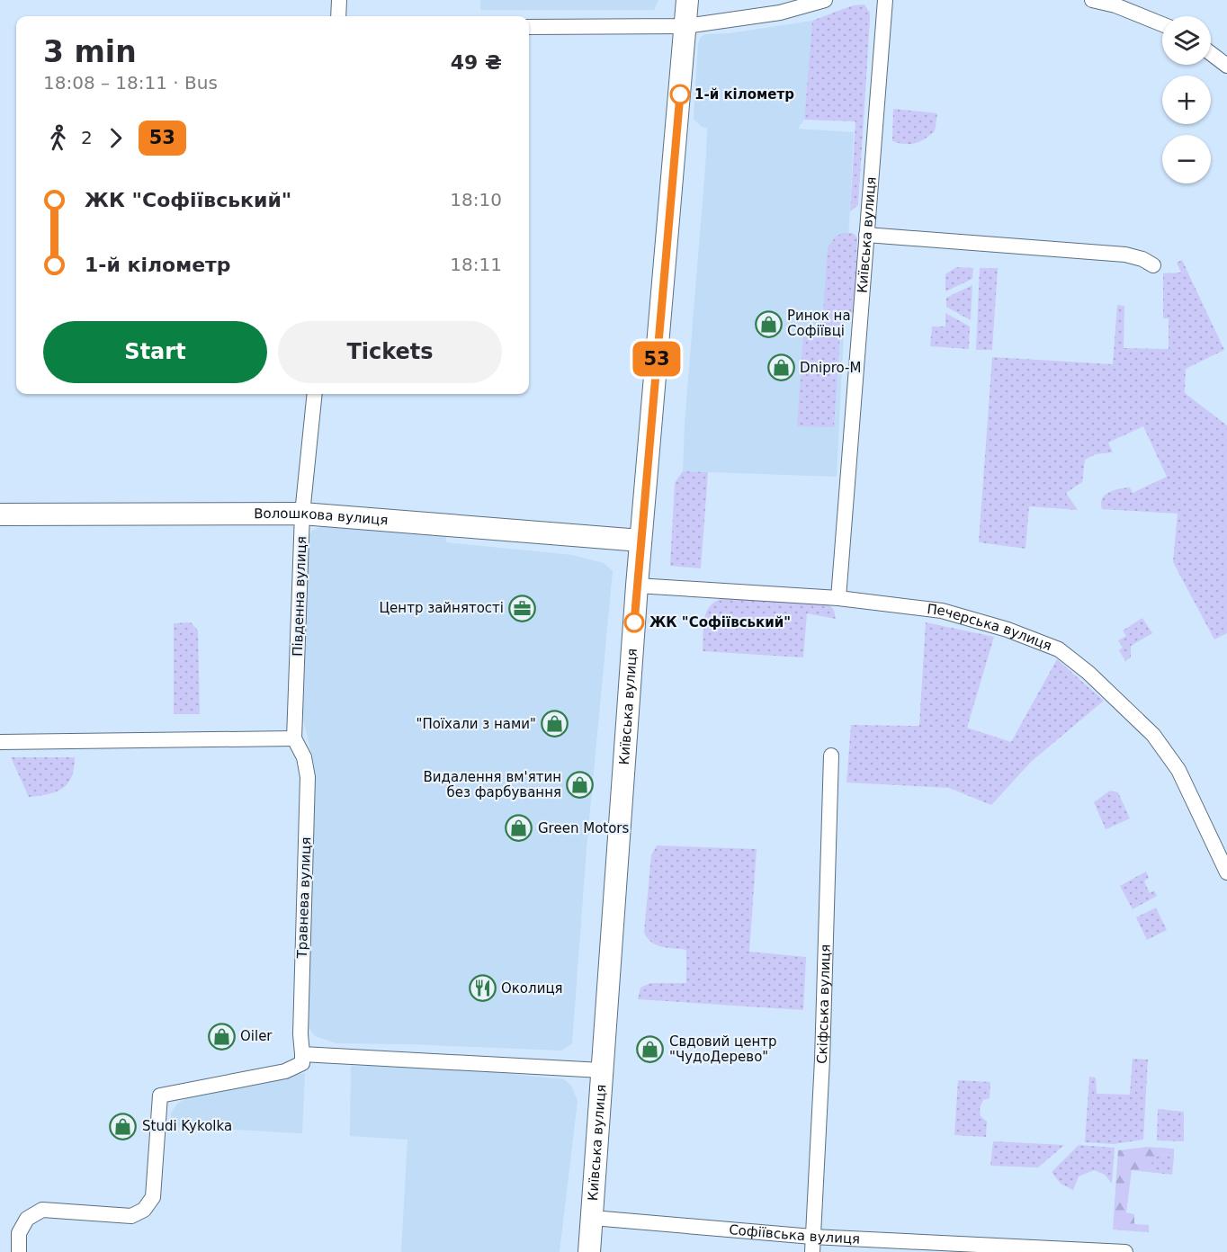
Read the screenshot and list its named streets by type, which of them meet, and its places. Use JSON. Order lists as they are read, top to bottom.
{
  "streets": {
    "main road": ["Київська вулиця", "Волошкова вулиця"],
    "street": [
      "Південна вулиця",
      "Печерська вулиця",
      "Травнева вулиця",
      "Скіфська вулиця",
      "Софіївська вулиця"
    ]
  },
  "crossings": [
    ["Київська вулиця", "Волошкова вулиця"],
    ["Київська вулиця", "Печерська вулиця"],
    ["Київська вулиця", "Софіївська вулиця"],
    ["Волошкова вулиця", "Південна вулиця"],
    ["Південна вулиця", "Травнева вулиця"],
    ["Скіфська вулиця", "Софіївська вулиця"]
  ],
  "places": {
    "other": ["1-й кілометр", "ЖК \"Софіївський\""],
    "shop": [
      "Ринок на Софіївці",
      "Dnipro-M",
      "\"Поїхали з нами\"",
      "Видалення вм'ятин без фарбування",
      "Green Motors",
      "Oiler",
      "Свдовий центр \"ЧудоДерево\"",
      "Studi Kykolka"
    ],
    "office": ["Центр зайнятості"],
    "restaurant": ["Околиця"]
  },
  "lines": ["bus line 53"],
  "page": {
    "on_map": "53",
    "map_buttons": ["+", "−"],
    "heading": ["3 min", "18:08 – 18:11 · Bus", "49 ₴"],
    "legs": ["2", "53"],
    "list": [
      {
        "name": "ЖК \"Софіївський\"",
        "value": "18:10"
      },
      {
        "name": "1-й кілометр",
        "value": "18:11"
      }
    ],
    "buttons": ["Start", "Tickets"]
  }
}
